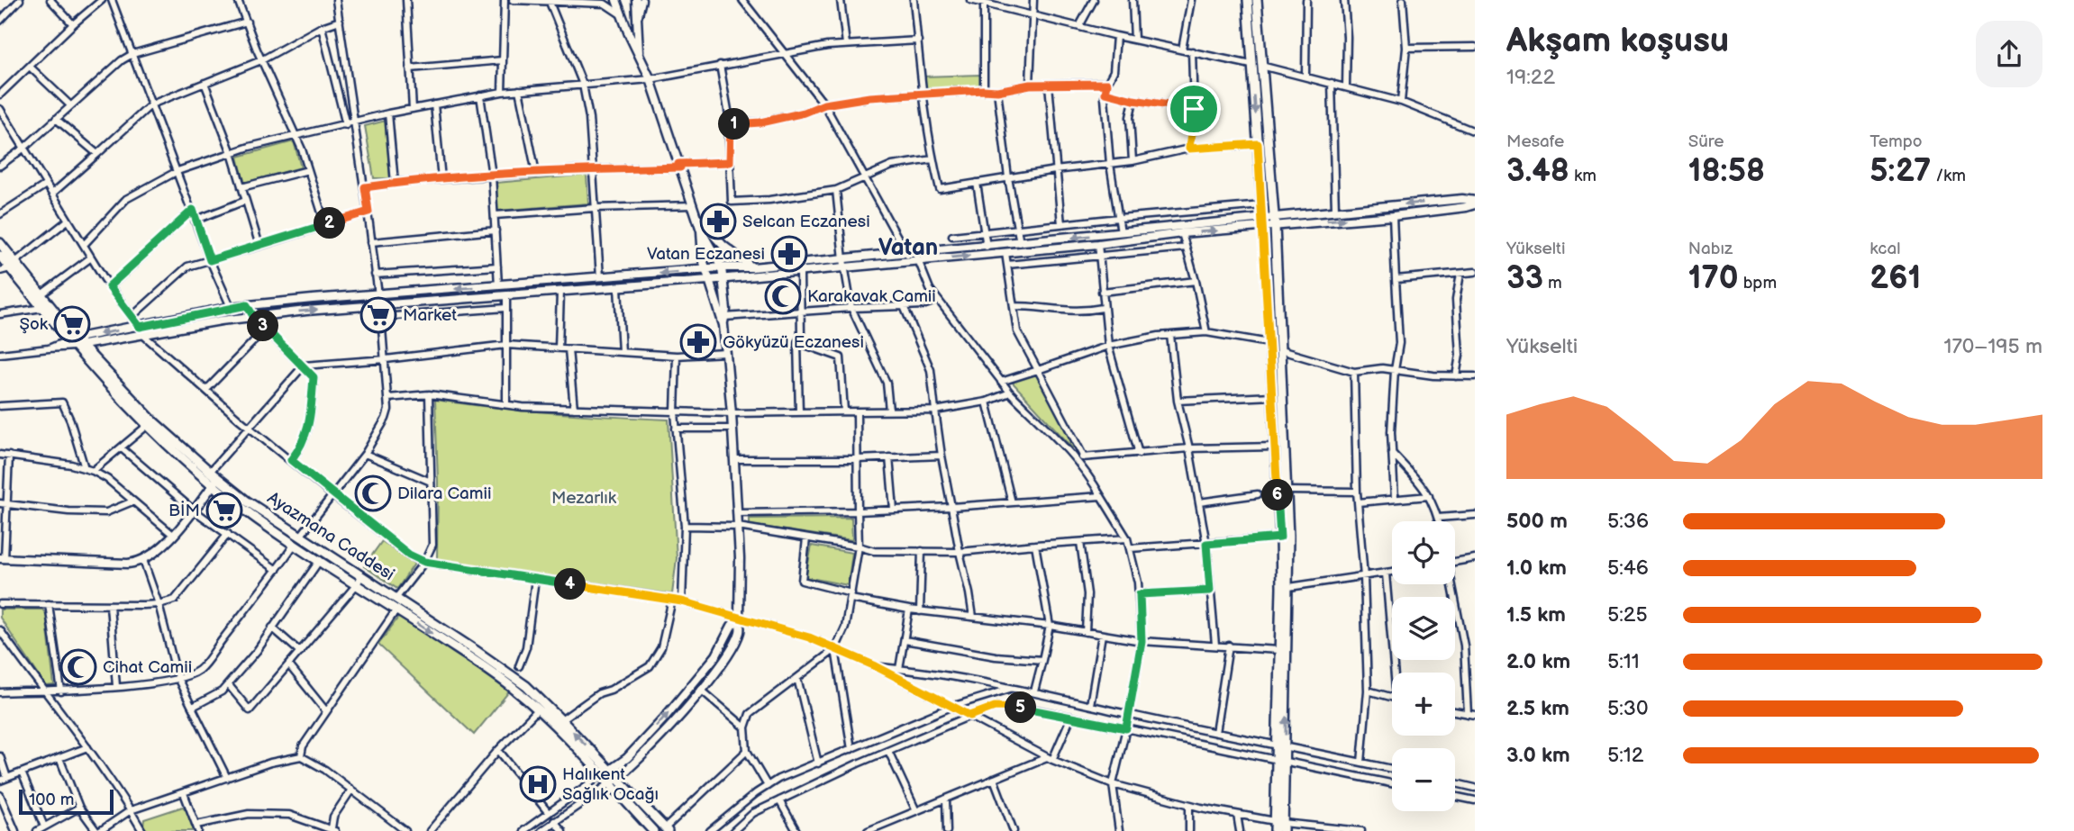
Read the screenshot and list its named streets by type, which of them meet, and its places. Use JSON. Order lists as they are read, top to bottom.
{
  "streets": {
    "main road": ["Ayazmana Caddesi"]
  },
  "districts": ["Vatan"],
  "parks": ["Mezarlık"],
  "places": {
    "pharmacy": ["Selcan Eczanesi", "Vatan Eczanesi", "Gökyüzü Eczanesi"],
    "mosque": ["Karakavak Camii", "Dilara Camii", "Cihat Camii"],
    "supermarket": ["Market", "Şok", "BİM"],
    "hospital": ["Halıkent Sağlık Ocağı"]
  },
  "scale_bar": "100 m",
  "page": {
    "heading": ["Akşam koşusu", "19:22"],
    "stats": [
      ["Mesafe", "3.48 km"],
      ["Süre", "18:58"],
      ["Tempo", "5:27 /km"],
      ["Yükselti", "33 m"],
      ["Nabız", "170 bpm"],
      ["kcal", "261"]
    ],
    "pins": [
      "1",
      "2",
      "3",
      "6",
      "4",
      "5"
    ],
    "chart": ["Yükselti", "170–195 m"],
    "list": [
      {
        "name": "500 m",
        "note": "5:36"
      },
      {
        "name": "1.0 km",
        "note": "5:46"
      },
      {
        "name": "1.5 km",
        "note": "5:25"
      },
      {
        "name": "2.0 km",
        "note": "5:11"
      },
      {
        "name": "2.5 km",
        "note": "5:30"
      },
      {
        "name": "3.0 km",
        "note": "5:12"
      }
    ],
    "map_buttons": ["+", "−"],
    "scale": "100 m"
  }
}
